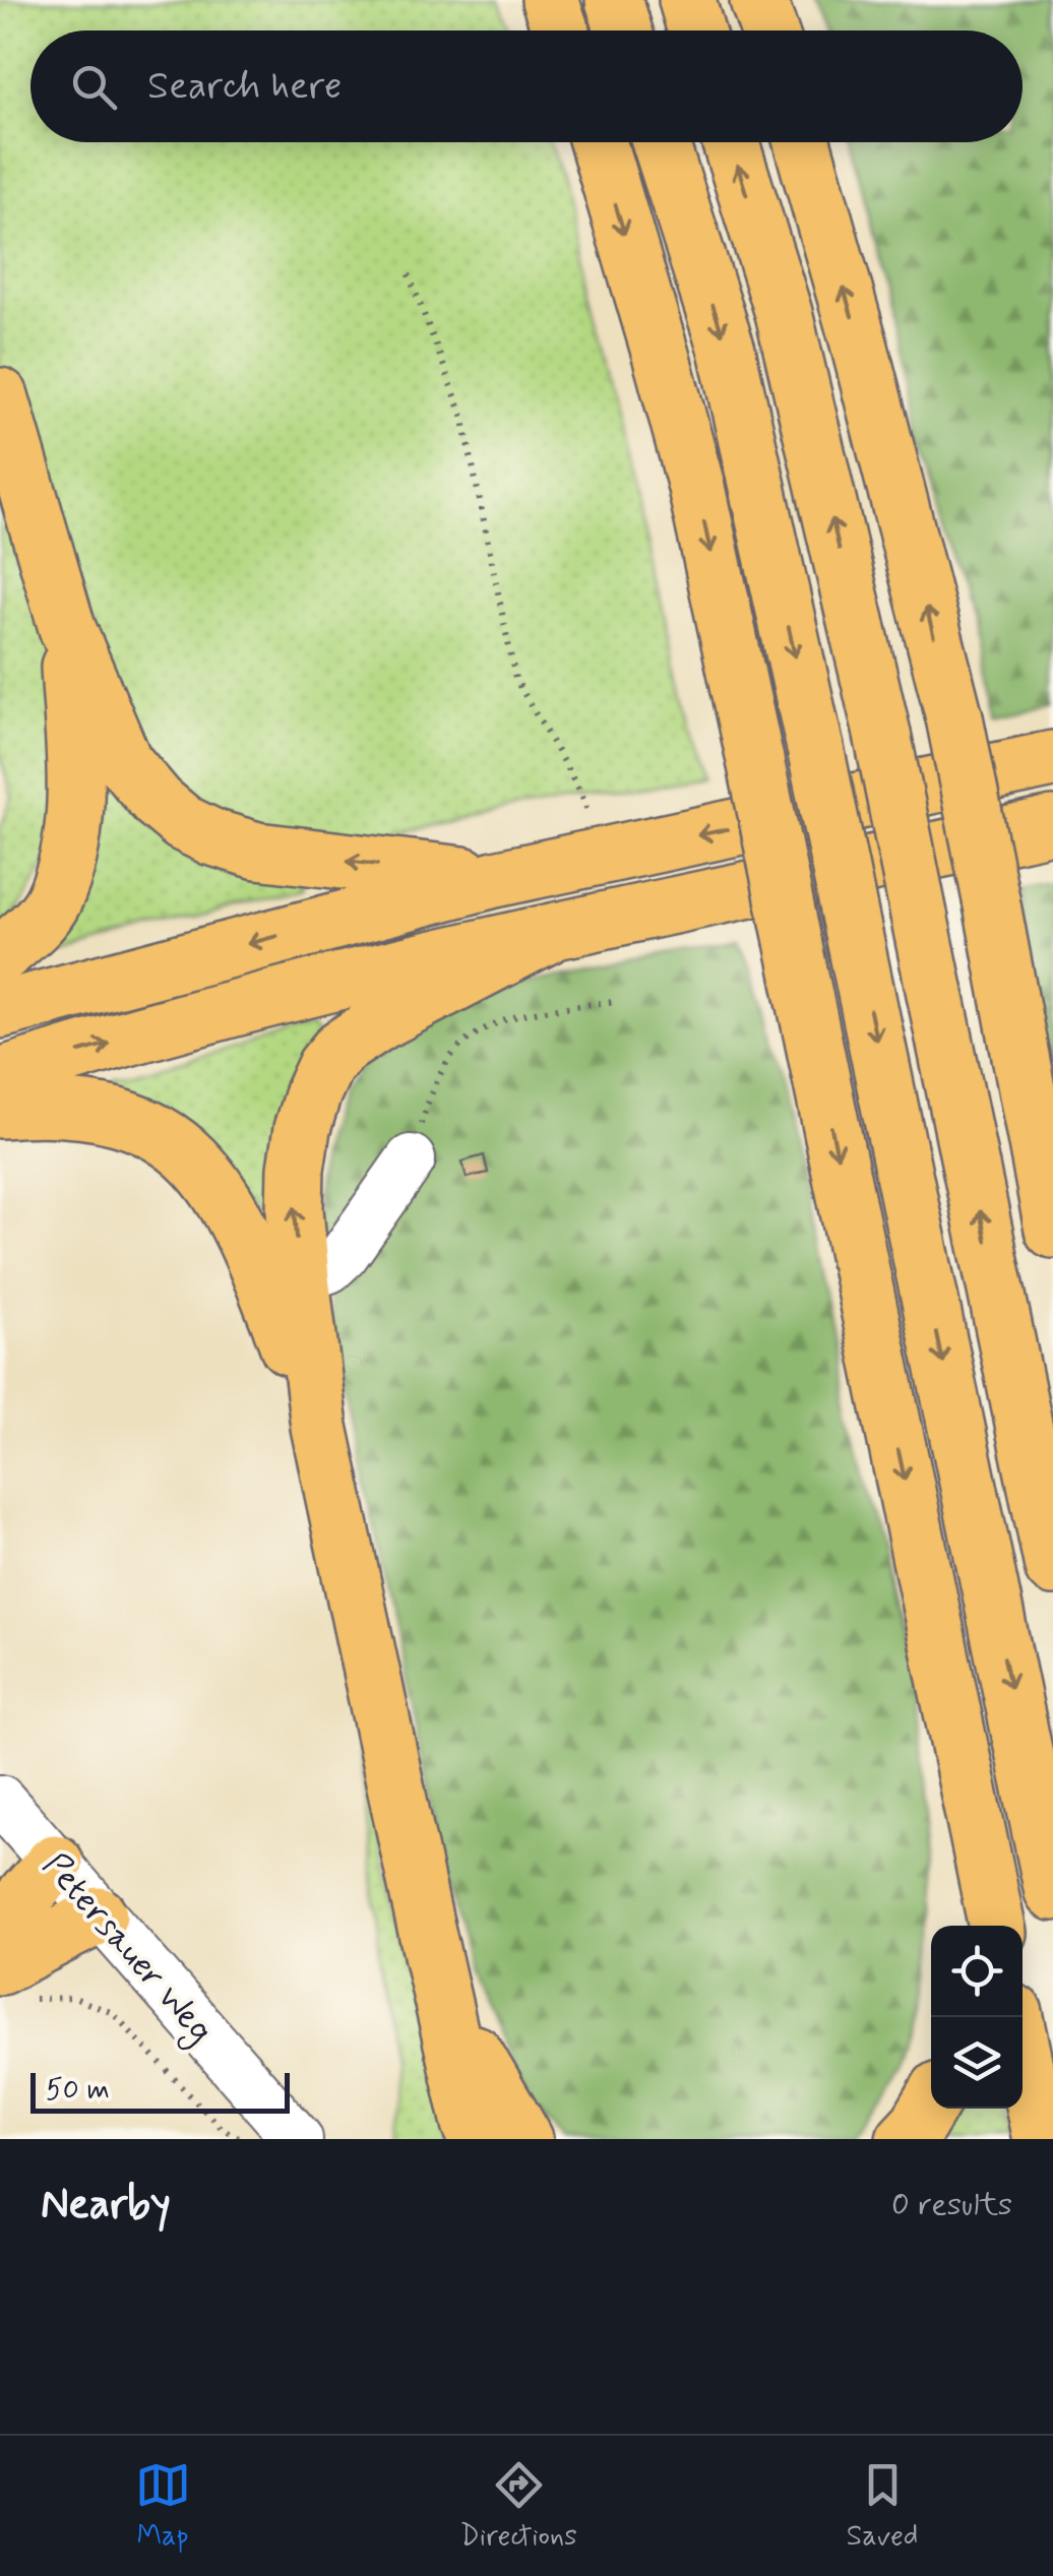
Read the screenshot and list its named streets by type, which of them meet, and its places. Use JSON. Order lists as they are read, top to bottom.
{
  "streets": {
    "street": ["Petersauer Weg"]
  },
  "scale_bar": "50 m",
  "page": {
    "search": "Search here",
    "scale": "50 m",
    "heading": ["Nearby", "0 results"],
    "nav": ["Map", "Directions", "Saved"]
  }
}
